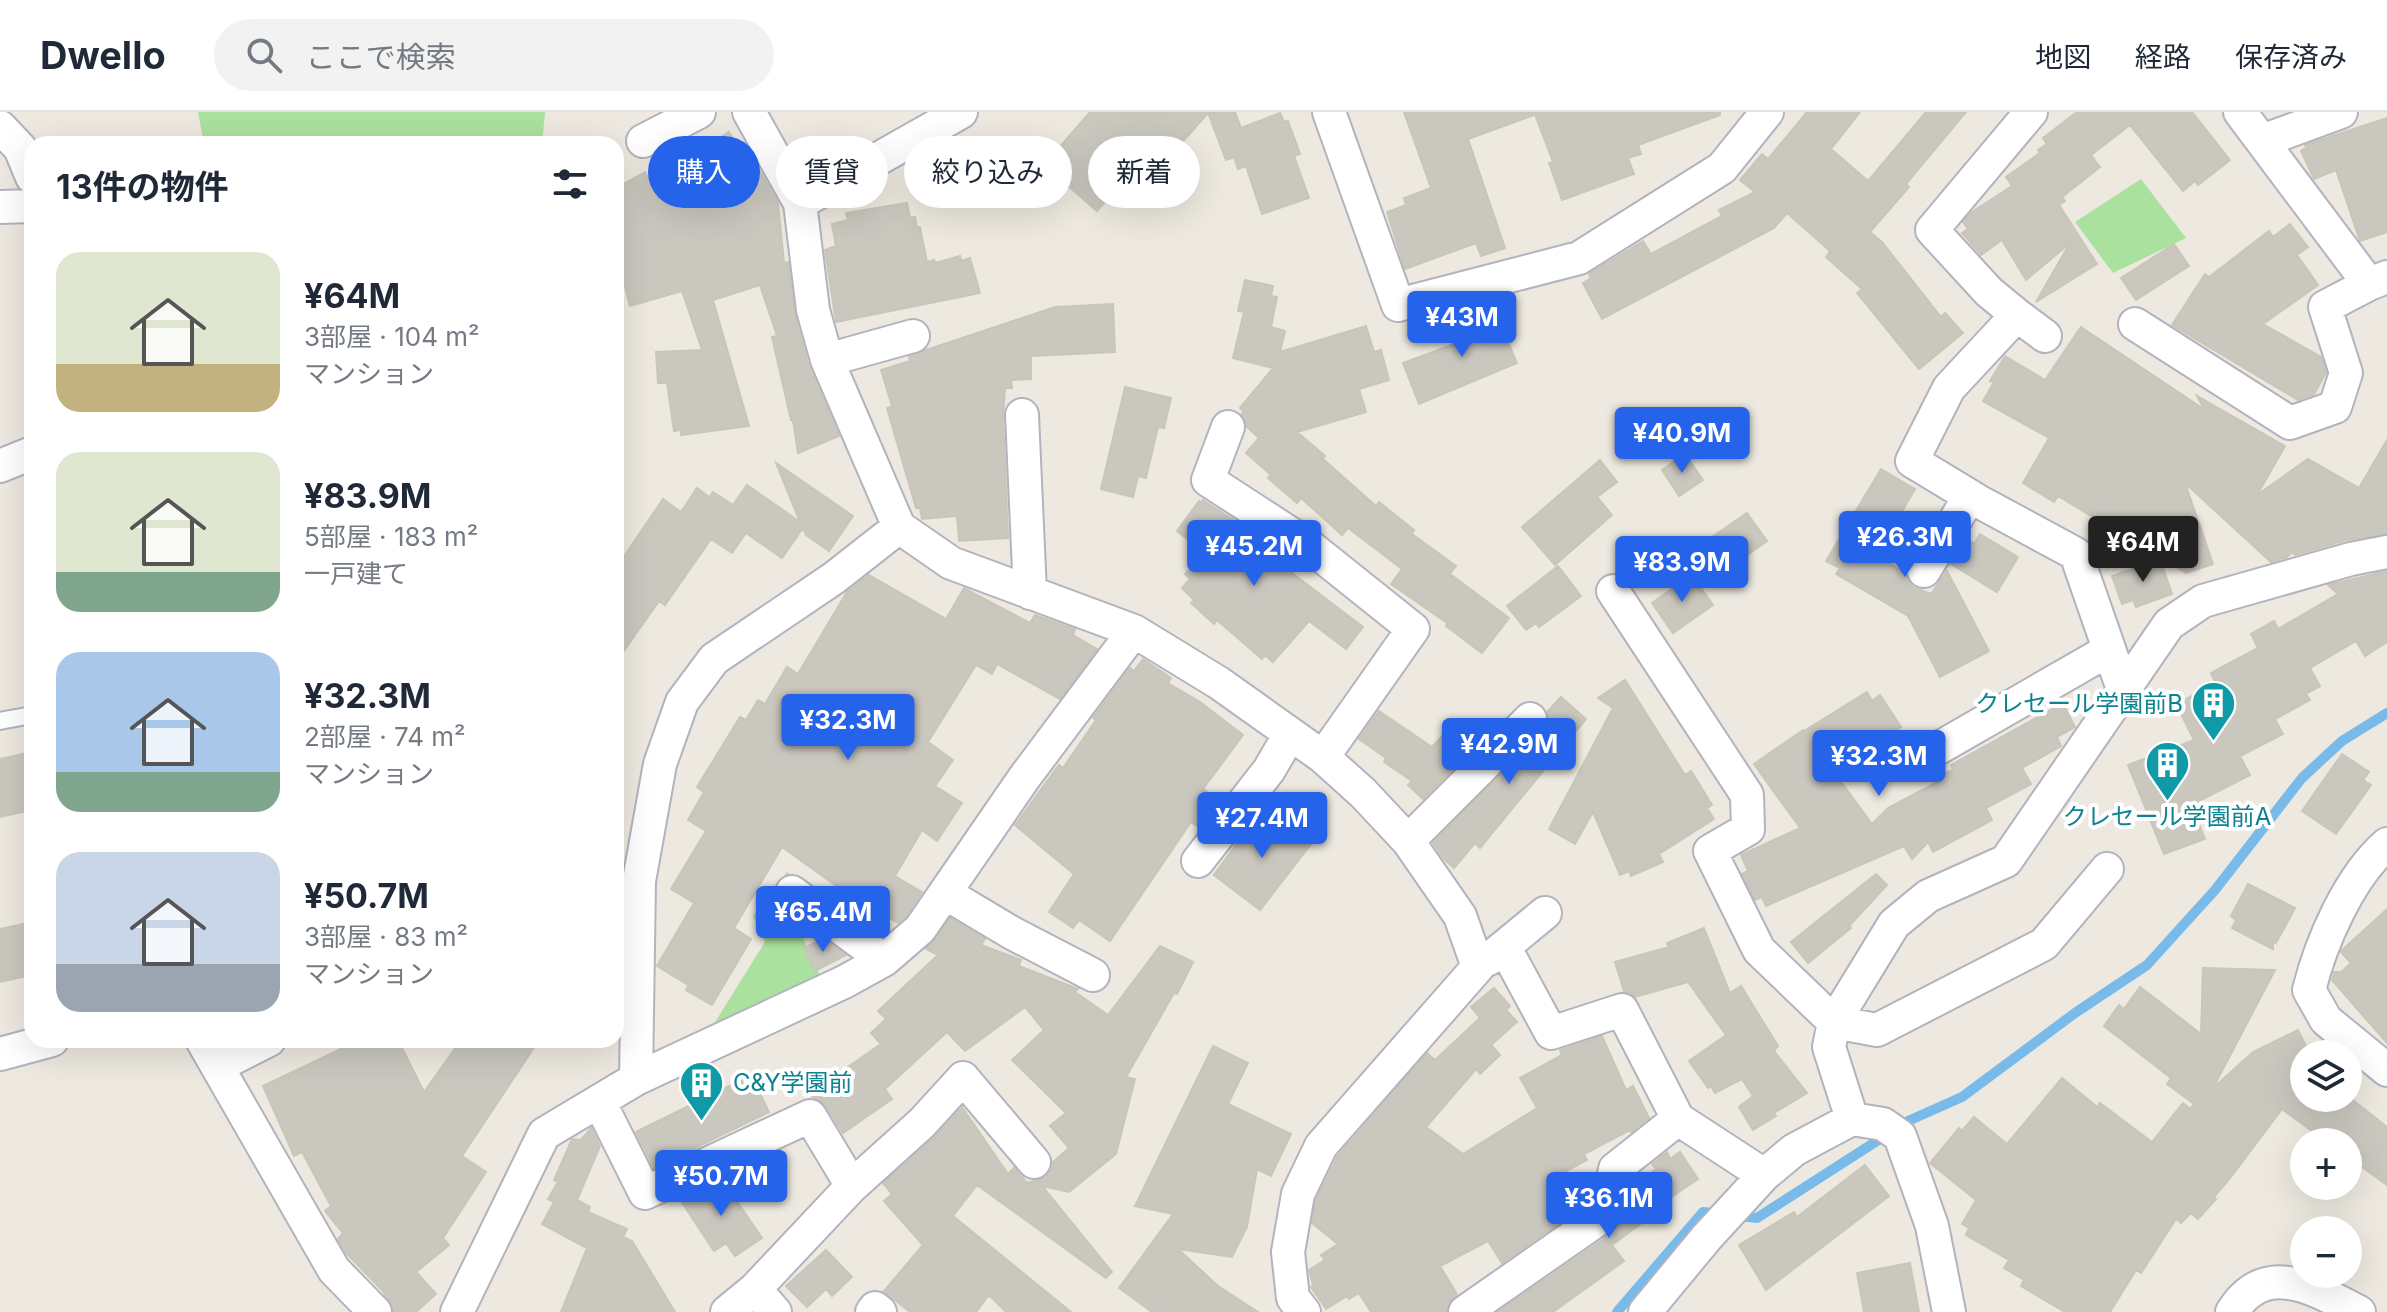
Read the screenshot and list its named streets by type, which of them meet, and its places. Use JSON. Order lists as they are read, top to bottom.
{
  "places": {
    "building": ["クレセール学園前B", "クレセール学園前A", "C&Y学園前"]
  },
  "page": {
    "header": "Dwello",
    "search": "ここで検索",
    "nav": ["地図", "経路", "保存済み"],
    "chip": [
      "購入",
      "賃貸",
      "絞り込み",
      "新着"
    ],
    "heading": "13件の物件",
    "list": [
      {
        "name": "¥64M",
        "note": "3部屋 · 104 m² · マンション"
      },
      {
        "name": "¥83.9M",
        "note": "5部屋 · 183 m² · 一戸建て"
      },
      {
        "name": "¥32.3M",
        "note": "2部屋 · 74 m² · マンション"
      },
      {
        "name": "¥50.7M",
        "note": "3部屋 · 83 m² · マンション"
      }
    ],
    "price": [
      "¥43M",
      "¥40.9M",
      "¥26.3M",
      "¥64M",
      "¥45.2M",
      "¥83.9M",
      "¥32.3M",
      "¥42.9M",
      "¥32.3M",
      "¥27.4M",
      "¥65.4M",
      "¥50.7M",
      "¥36.1M"
    ],
    "map_buttons": ["+", "−"]
  }
}
